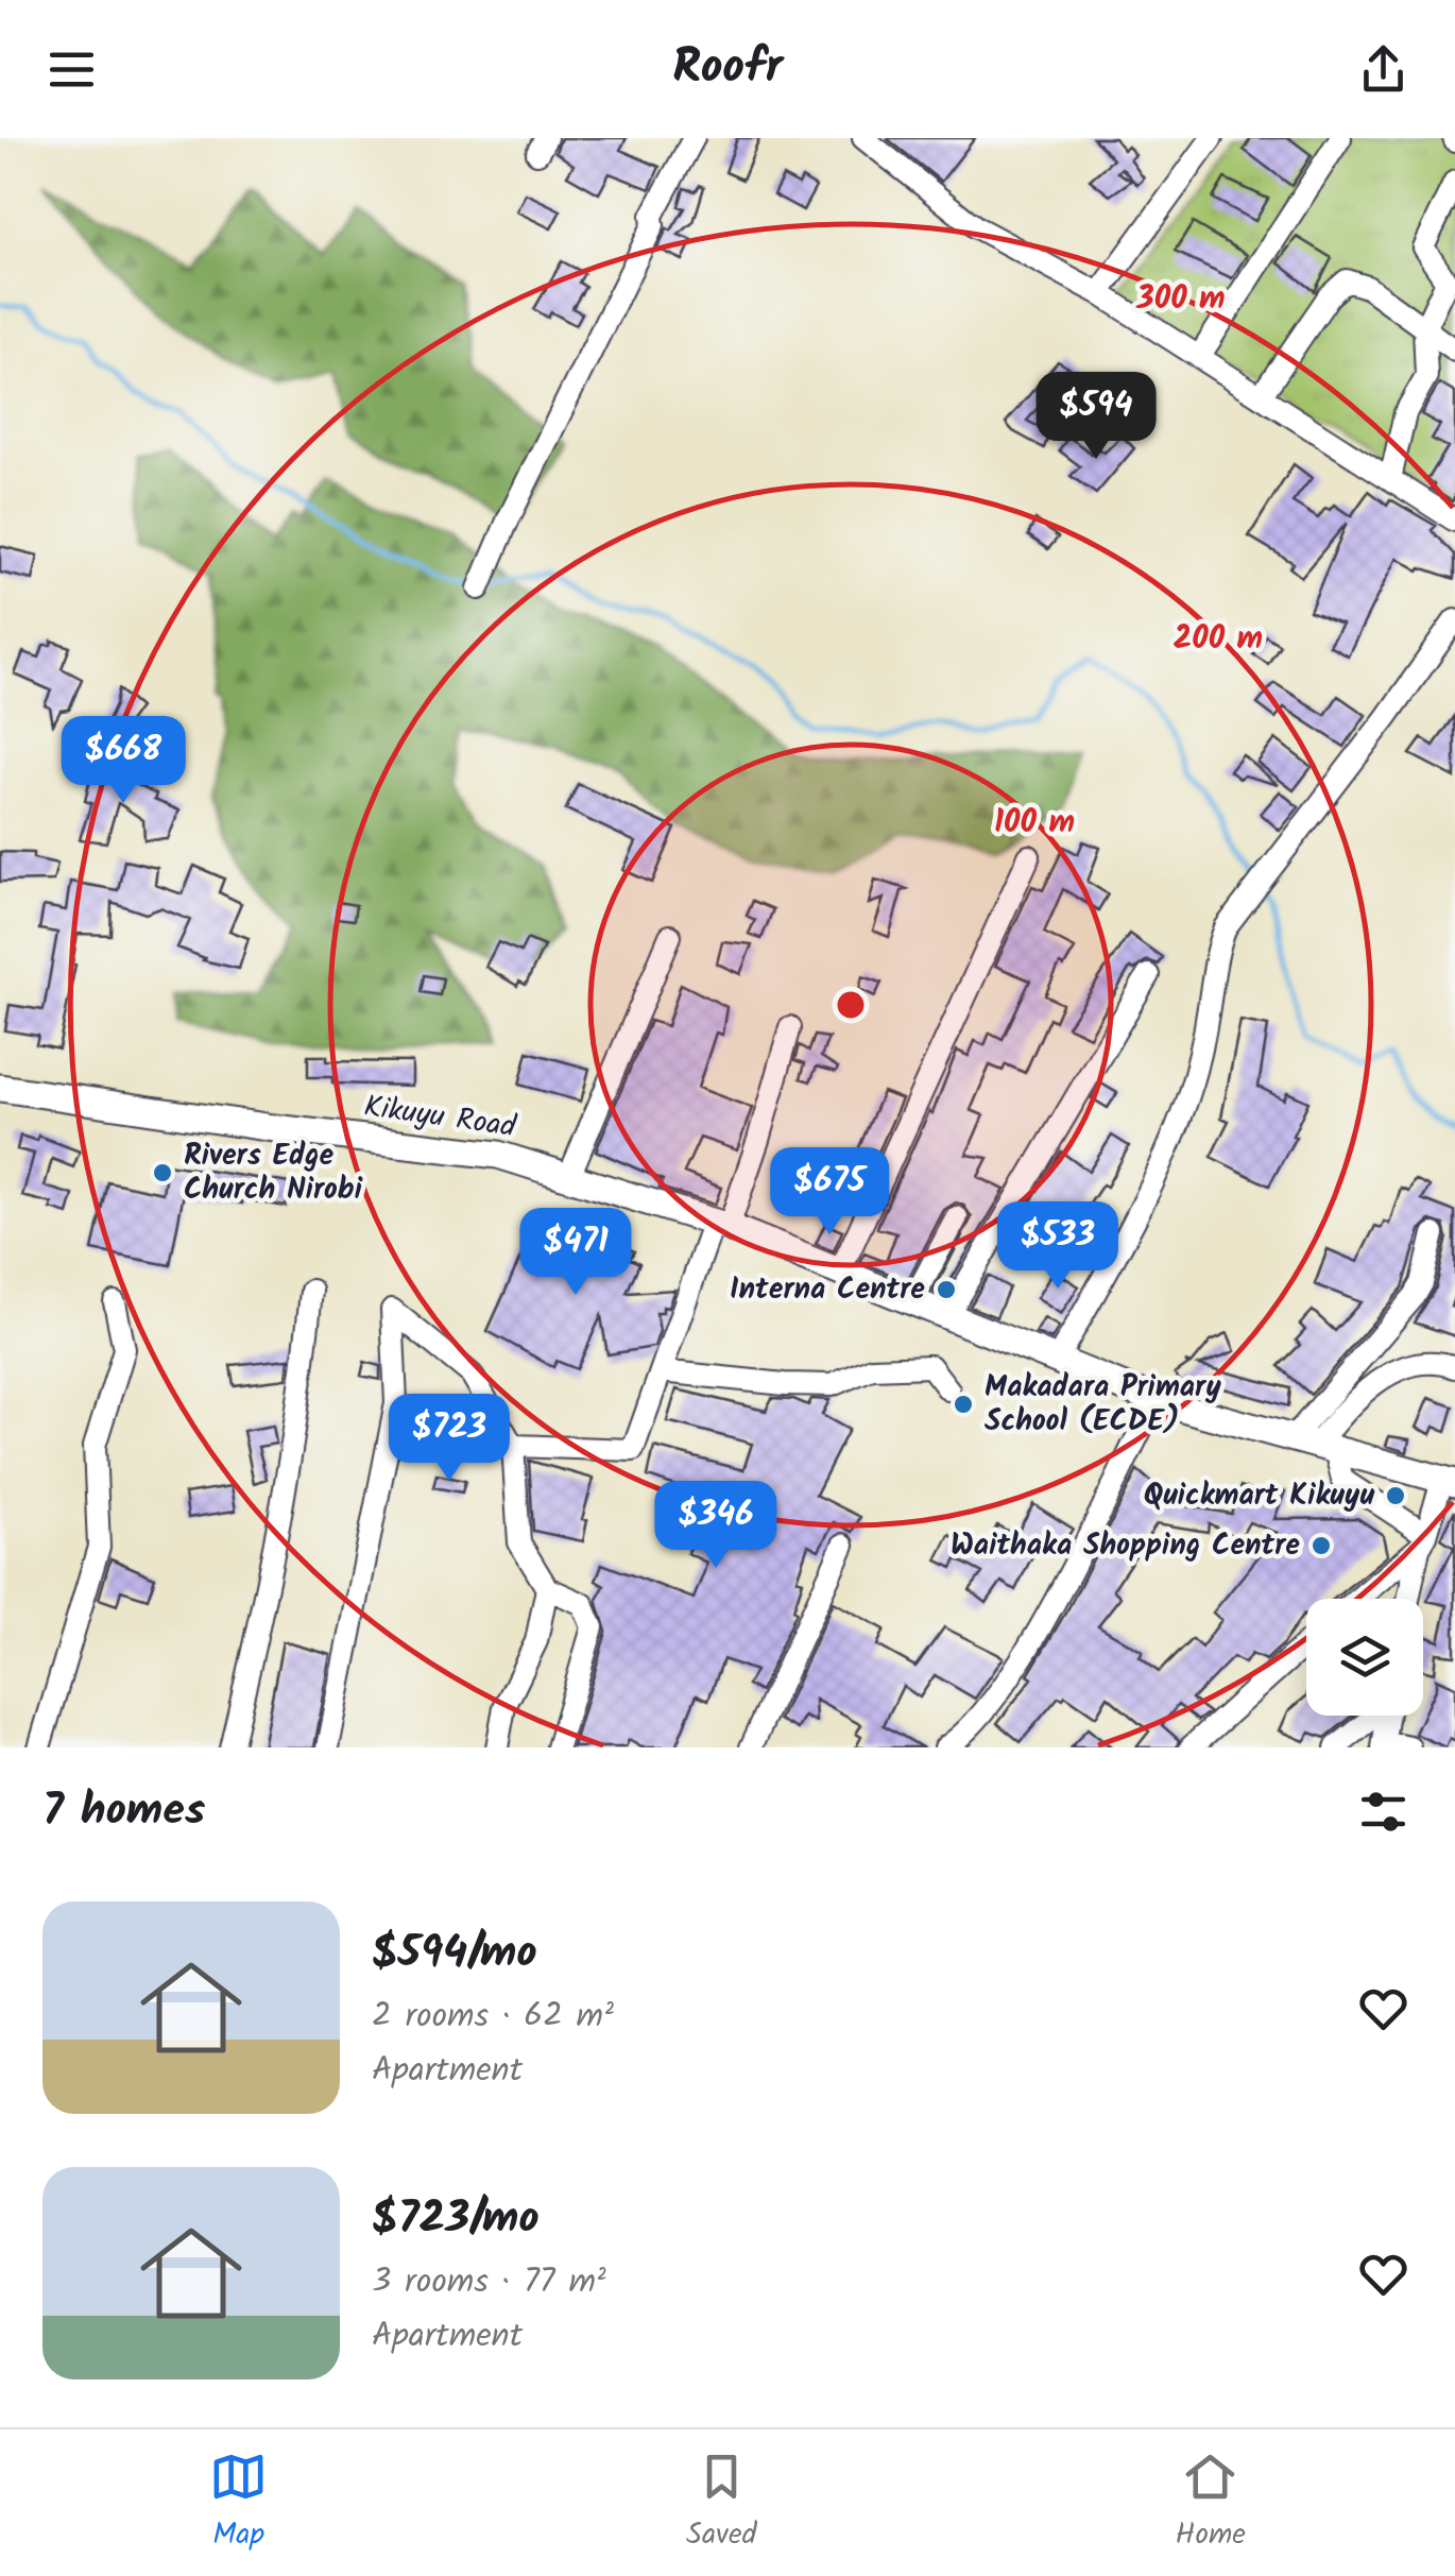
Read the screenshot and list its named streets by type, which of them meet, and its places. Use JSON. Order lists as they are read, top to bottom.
{
  "streets": {
    "main road": ["Kikuyu Road"]
  },
  "places": [
    "Rivers Edge Church Nirobi",
    "Interna Centre",
    "Makadara Primary School (ECDE)",
    "Quickmart Kikuyu",
    "Waithaka Shopping Centre"
  ],
  "page": {
    "header": "Roofr",
    "price": [
      "$594",
      "$668",
      "$675",
      "$533",
      "$471",
      "$723",
      "$346"
    ],
    "heading": "7 homes",
    "list": [
      {
        "name": "$594/mo",
        "note": "2 rooms · 62 m² · Apartment"
      },
      {
        "name": "$723/mo",
        "note": "3 rooms · 77 m² · Apartment"
      }
    ],
    "tabs": ["Map", "Saved", "Home"]
  },
  "rings": ["300 m", "200 m", "100 m"]
}
